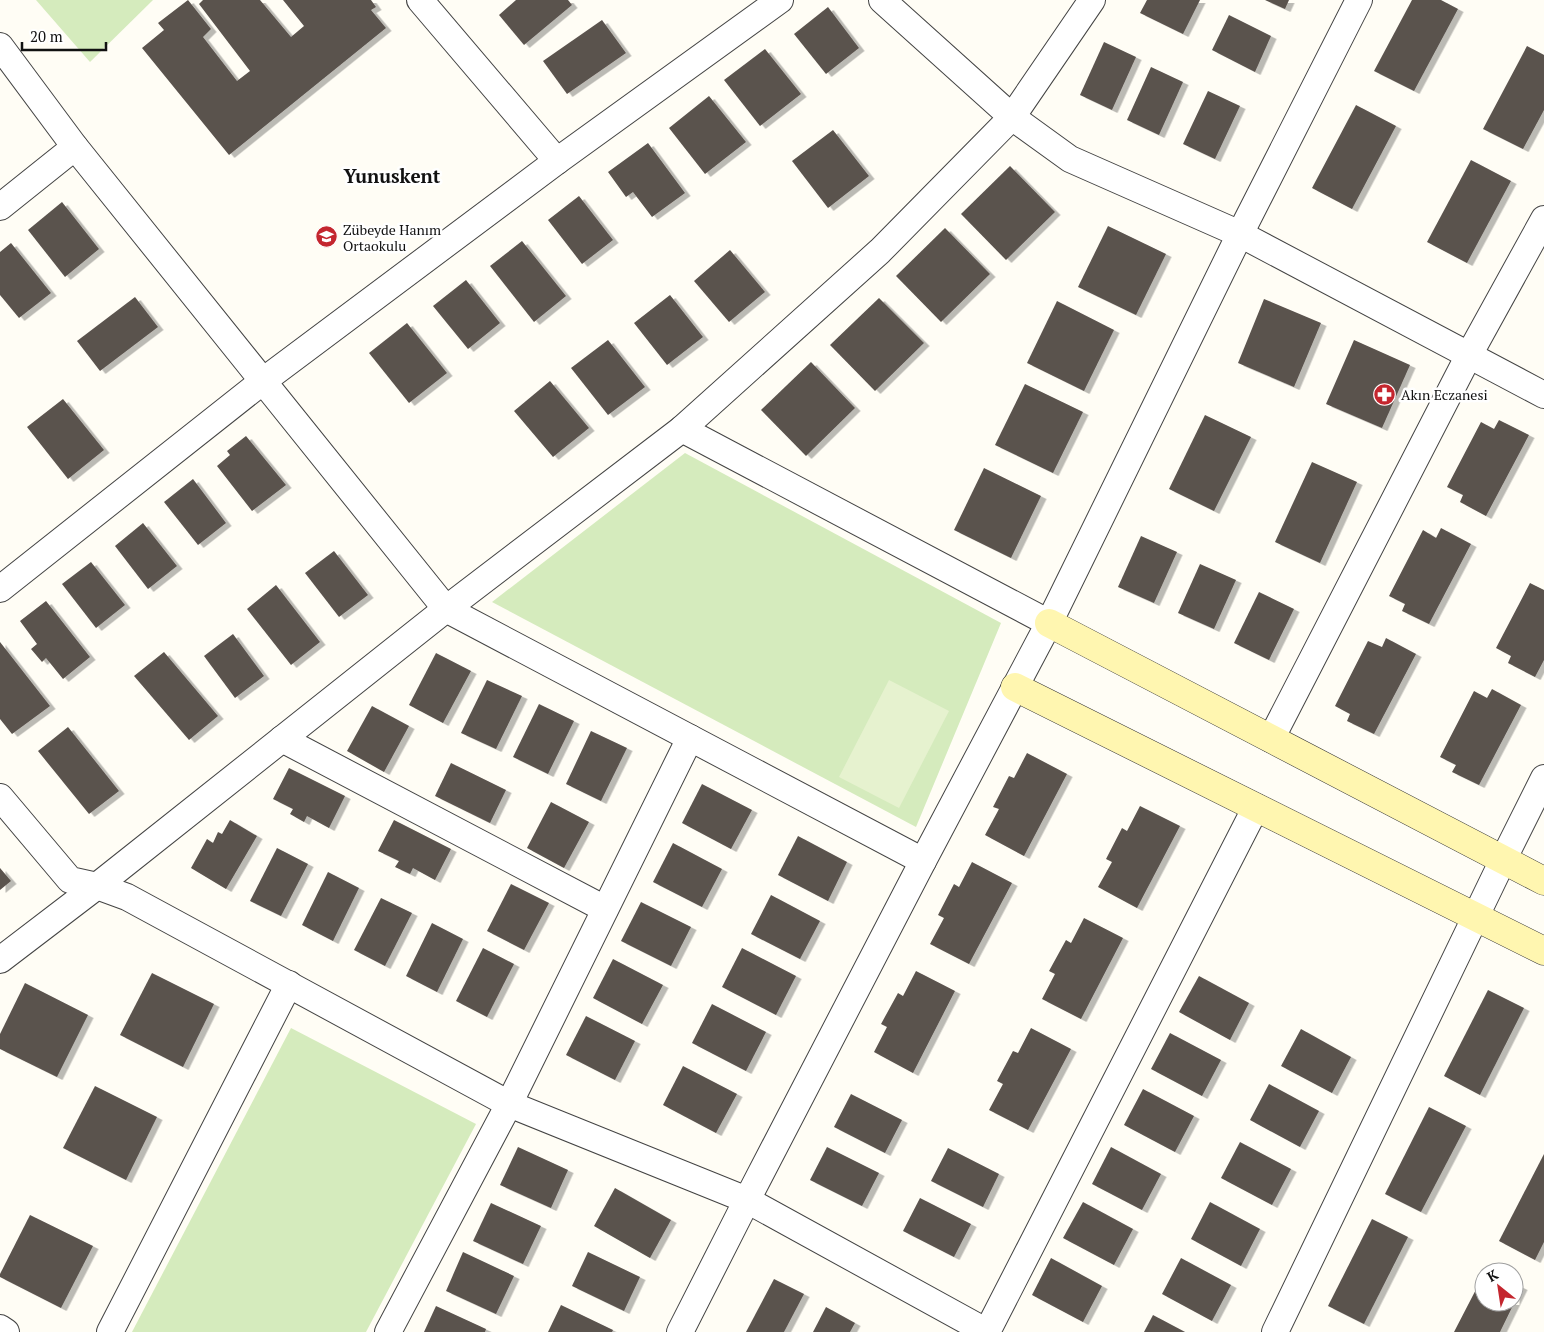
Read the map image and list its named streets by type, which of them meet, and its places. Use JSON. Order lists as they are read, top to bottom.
{
  "districts": ["Yunuskent"],
  "places": {
    "school or university": ["Zübeyde Hanım Ortaokulu"],
    "pharmacy": ["Akın Eczanesi"]
  },
  "scale_bar": "20 m",
  "north": "top left"
}
